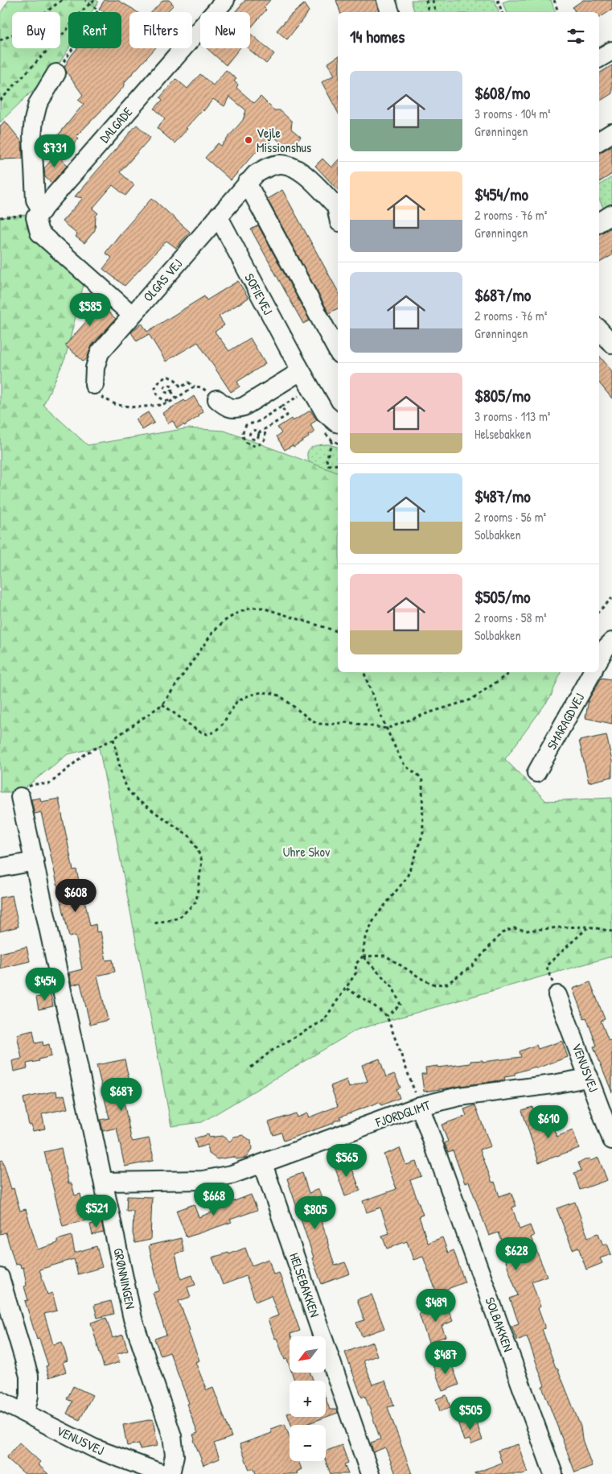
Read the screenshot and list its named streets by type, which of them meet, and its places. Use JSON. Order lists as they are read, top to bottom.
{
  "streets": {
    "street": [
      "DALGADE",
      "OLGAS VEJ",
      "SOFIEVEJ",
      "SMARAGDVEJ",
      "VENUSVEJ",
      "FJORDGLIMT",
      "GRØNNINGEN",
      "HELSEBAKKEN",
      "SOLBAKKEN"
    ]
  },
  "crossings": [
    ["DALGADE", "OLGAS VEJ"],
    ["OLGAS VEJ", "SOFIEVEJ"],
    ["VENUSVEJ", "FJORDGLIMT"],
    ["FJORDGLIMT", "GRØNNINGEN"],
    ["FJORDGLIMT", "HELSEBAKKEN"],
    ["FJORDGLIMT", "SOLBAKKEN"]
  ],
  "parks": ["Uhre Skov"],
  "places": ["Vejle Missionshus"],
  "north": "bottom left",
  "page": {
    "chip": [
      "Buy",
      "Rent",
      "Filters",
      "New"
    ],
    "heading": "14 homes",
    "list": [
      {
        "name": "$608/mo",
        "note": "3 rooms · 104 m² · Grønningen"
      },
      {
        "name": "$454/mo",
        "note": "2 rooms · 76 m² · Grønningen"
      },
      {
        "name": "$687/mo",
        "note": "2 rooms · 76 m² · Grønningen"
      },
      {
        "name": "$805/mo",
        "note": "3 rooms · 113 m² · Helsebakken"
      },
      {
        "name": "$487/mo",
        "note": "2 rooms · 56 m² · Solbakken"
      },
      {
        "name": "$505/mo",
        "note": "2 rooms · 58 m² · Solbakken"
      }
    ],
    "price": [
      "$731",
      "$585",
      "$608",
      "$454",
      "$687",
      "$610",
      "$565",
      "$668",
      "$521",
      "$805",
      "$628",
      "$489",
      "$487",
      "$505"
    ],
    "map_buttons": ["+", "−"]
  }
}
